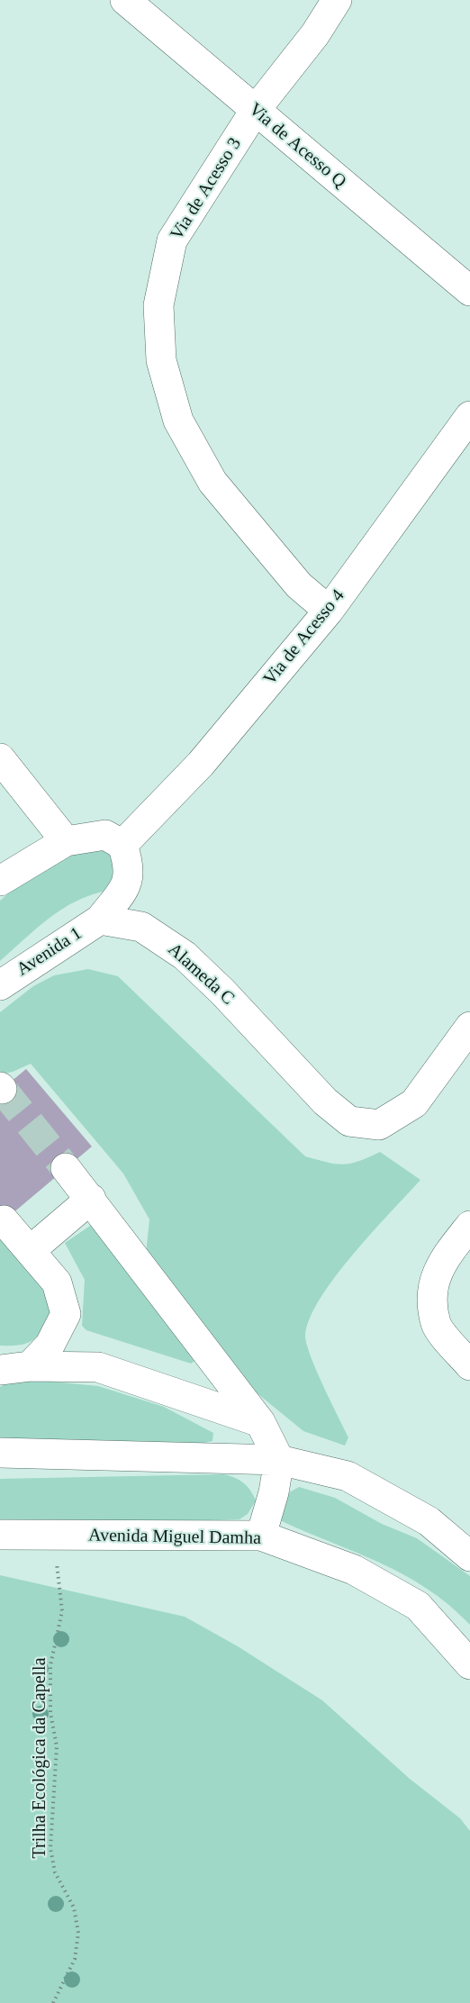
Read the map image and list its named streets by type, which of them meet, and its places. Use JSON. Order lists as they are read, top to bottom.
{
  "streets": {
    "street": [
      "Via de Acesso Q",
      "Via de Acesso 3",
      "Via de Acesso 4",
      "Avenida 1",
      "Alameda C",
      "Avenida Miguel Damha"
    ],
    "path": ["Trilha Ecológica da Capella"]
  },
  "crossings": [
    ["Via de Acesso Q", "Via de Acesso 3"],
    ["Via de Acesso 3", "Via de Acesso 4"],
    ["Avenida 1", "Alameda C"],
    ["Avenida Miguel Damha", "Trilha Ecológica da Capella"]
  ]
}
